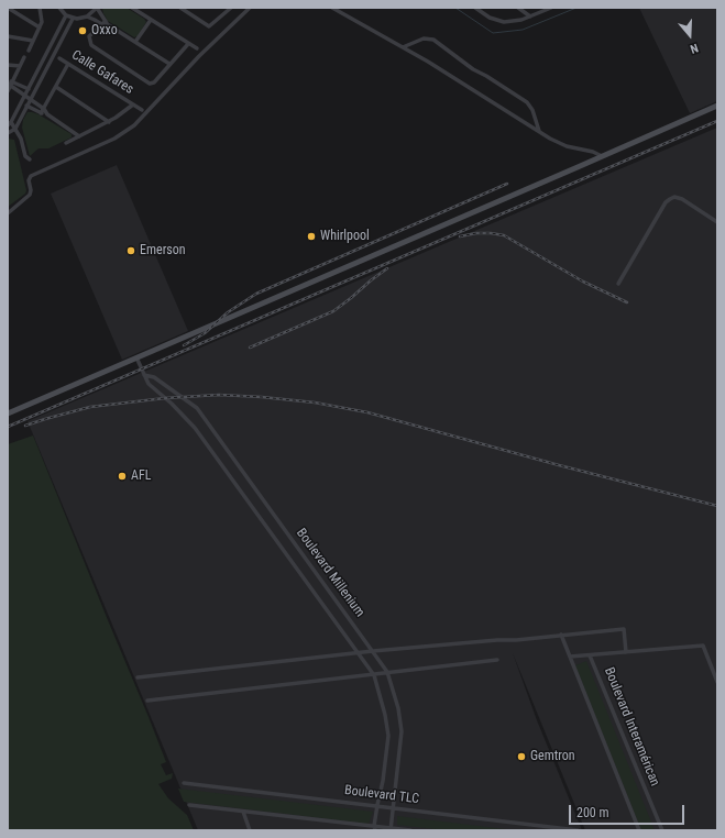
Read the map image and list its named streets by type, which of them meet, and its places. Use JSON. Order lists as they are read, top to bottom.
{
  "streets": {
    "street": [
      "Calle Gafares",
      "Boulevard Millenium",
      "Boulevard Interamérican",
      "Boulevard TLC"
    ]
  },
  "crossings": [
    ["Boulevard Millenium", "Boulevard TLC"]
  ],
  "places": [
    "Oxxo",
    "Whirlpool",
    "Emerson",
    "AFL",
    "Gemtron"
  ],
  "scale_bar": "200 m",
  "north": "bottom"
}
